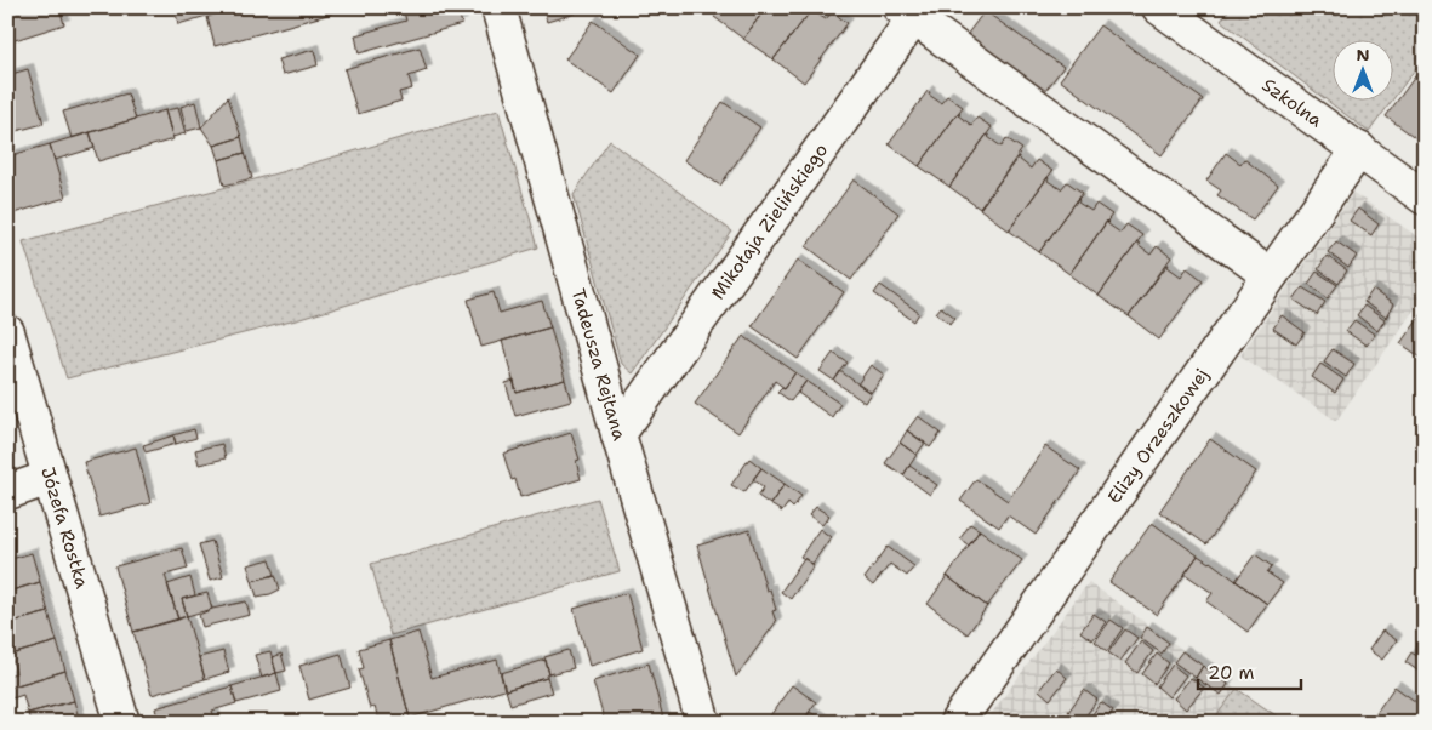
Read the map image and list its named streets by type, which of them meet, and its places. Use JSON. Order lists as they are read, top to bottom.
{
  "streets": {
    "street": [
      "Szkolna",
      "Mikołaja Zielińskiego",
      "Tadeusza Rejtana",
      "Elizy Orzeszkowej",
      "Józefa Rostka"
    ]
  },
  "crossings": [
    ["Szkolna", "Elizy Orzeszkowej"],
    ["Mikołaja Zielińskiego", "Tadeusza Rejtana"]
  ],
  "scale_bar": "20 m",
  "north": "top"
}
